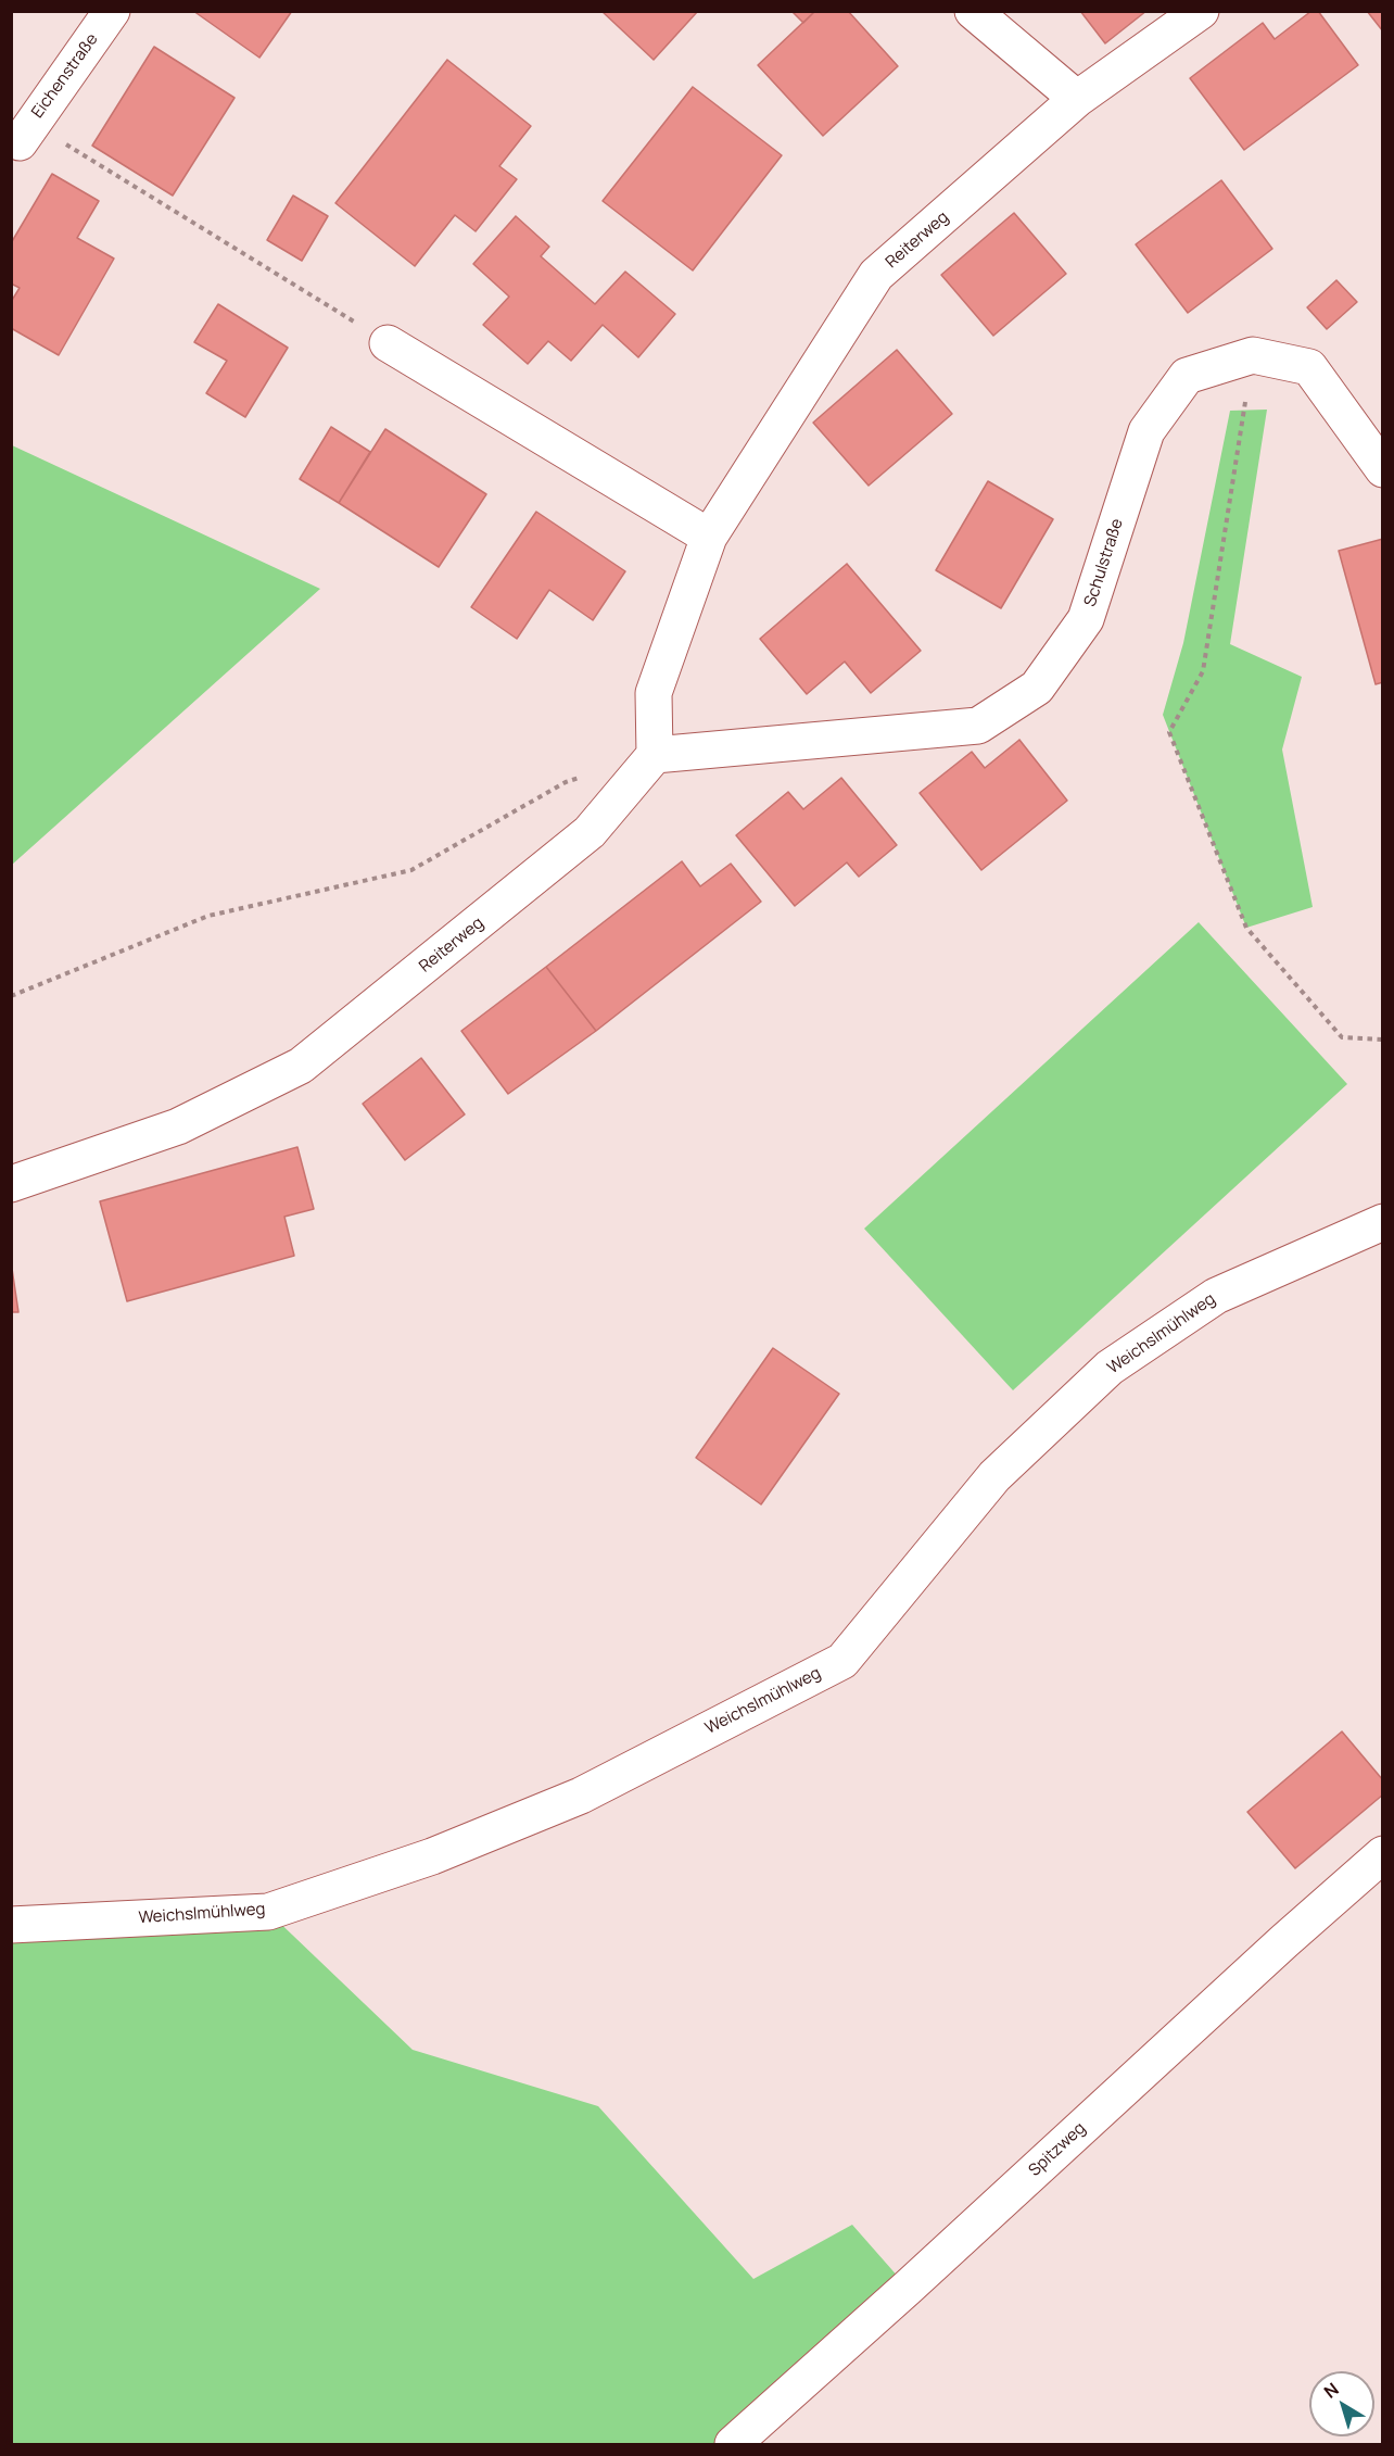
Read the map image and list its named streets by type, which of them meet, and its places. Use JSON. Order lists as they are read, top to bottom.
{
  "streets": {
    "street": [
      "Eichenstraße",
      "Reiterweg",
      "Schulstraße",
      "Weichslmühlweg",
      "Spitzweg"
    ]
  },
  "crossings": [
    ["Reiterweg", "Schulstraße"]
  ],
  "north": "top left"
}
